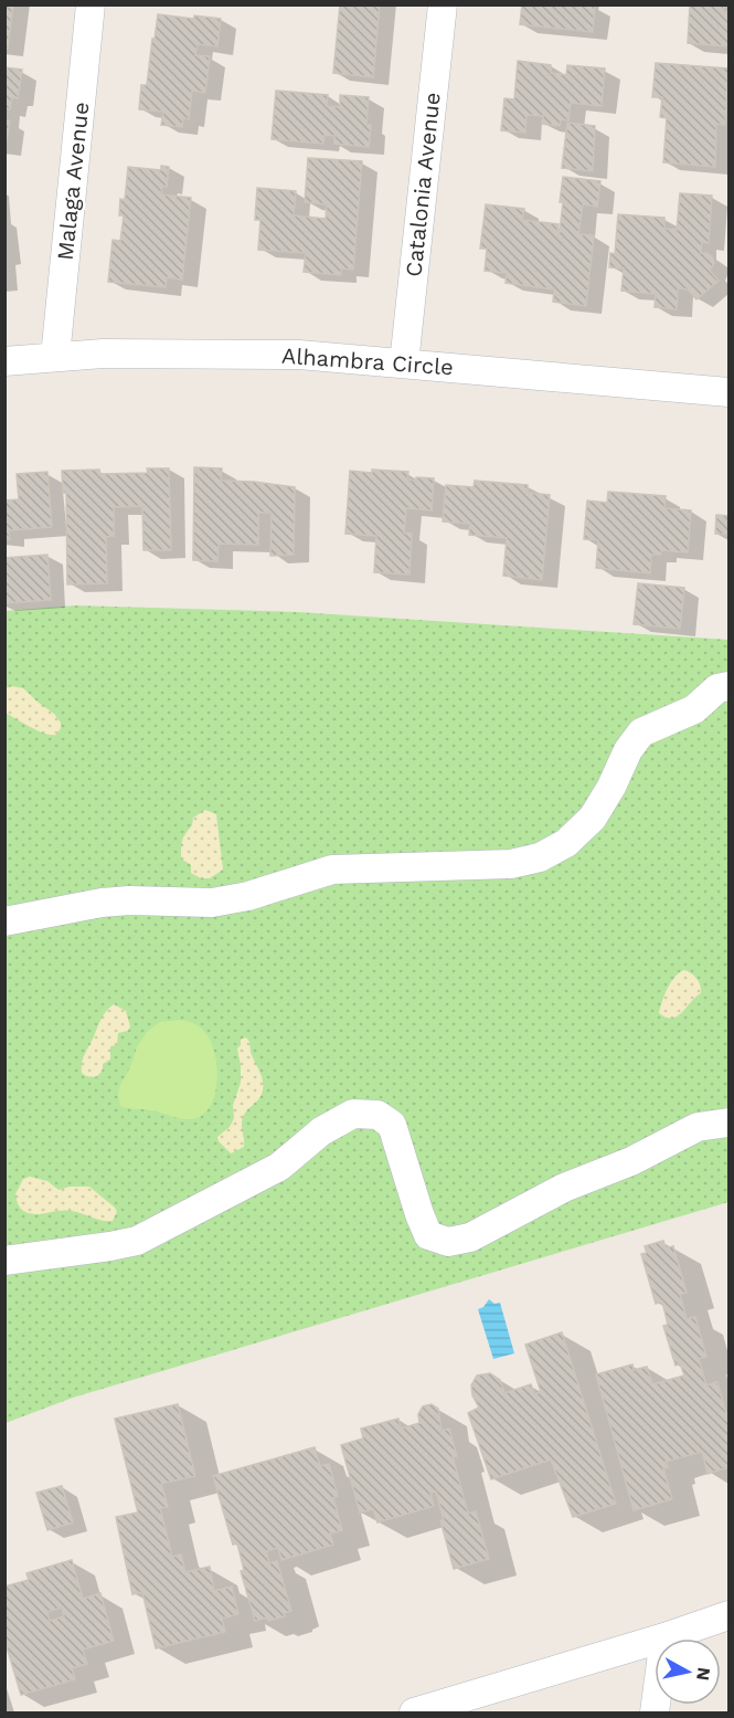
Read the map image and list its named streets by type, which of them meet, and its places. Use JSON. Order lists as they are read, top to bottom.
{
  "streets": {
    "street": ["Malaga Avenue", "Catalonia Avenue", "Alhambra Circle"]
  },
  "crossings": [
    ["Malaga Avenue", "Alhambra Circle"],
    ["Catalonia Avenue", "Alhambra Circle"]
  ],
  "north": "right"
}
